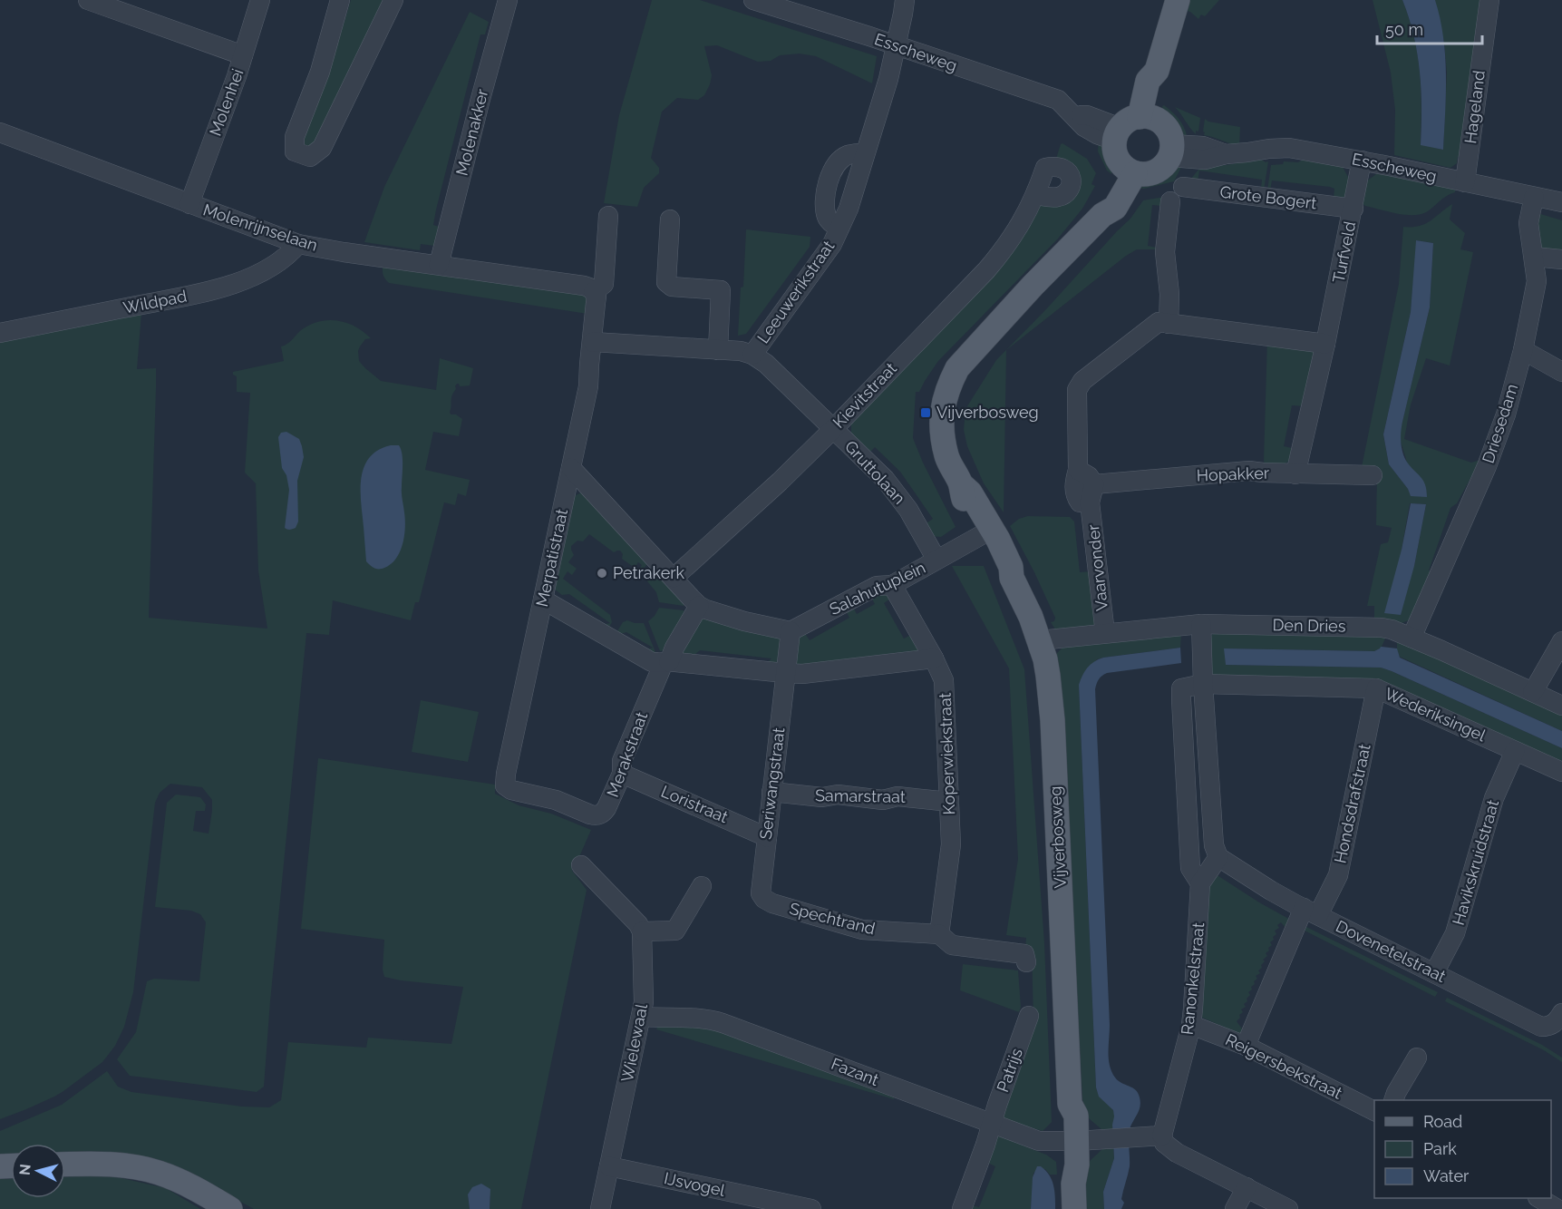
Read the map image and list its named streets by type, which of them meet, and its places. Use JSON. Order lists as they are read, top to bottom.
{
  "streets": {
    "main road": ["Vijverbosweg"],
    "street": [
      "Esscheweg",
      "Molenhei",
      "Hageland",
      "Molenakker",
      "Grote Bogert",
      "Molenrijnselaan",
      "Turfveld",
      "Leeuwerikstraat",
      "Wildpad",
      "Kievitstraat",
      "Driesedam",
      "Gruttolaan",
      "Hopakker",
      "Merpatistraat",
      "Vaarvonder",
      "Salahutuplein",
      "Den Dries",
      "Wederiksingel",
      "Koperwiekstraat",
      "Merakstraat",
      "Seriwangstraat",
      "Samarstraat",
      "Hondsdrafstraat",
      "Loristraat",
      "Havikskruidstraat",
      "Spechtrand",
      "Dovenetelstraat",
      "Ranonkelstraat",
      "Wielewaal",
      "Reigersbekstraat",
      "Patrijs",
      "Fazant",
      "IJsvogel"
    ]
  },
  "crossings": [
    ["Esscheweg", "Hageland"],
    ["Esscheweg", "Turfveld"],
    ["Esscheweg", "Leeuwerikstraat"],
    ["Esscheweg", "Driesedam"],
    ["Esscheweg", "Vijverbosweg"],
    ["Molenhei", "Molenrijnselaan"],
    ["Molenakker", "Molenrijnselaan"],
    ["Grote Bogert", "Turfveld"],
    ["Molenrijnselaan", "Wildpad"],
    ["Turfveld", "Hopakker"],
    ["Turfveld", "Vaarvonder"],
    ["Leeuwerikstraat", "Gruttolaan"],
    ["Kievitstraat", "Gruttolaan"],
    ["Driesedam", "Den Dries"],
    ["Gruttolaan", "Merpatistraat"],
    ["Gruttolaan", "Salahutuplein"],
    ["Hopakker", "Vaarvonder"],
    ["Merpatistraat", "Merakstraat"],
    ["Vaarvonder", "Den Dries"],
    ["Salahutuplein", "Koperwiekstraat"],
    ["Salahutuplein", "Vijverbosweg"],
    ["Den Dries", "Vijverbosweg"],
    ["Wederiksingel", "Hondsdrafstraat"],
    ["Wederiksingel", "Havikskruidstraat"],
    ["Wederiksingel", "Ranonkelstraat"],
    ["Koperwiekstraat", "Samarstraat"],
    ["Koperwiekstraat", "Spechtrand"],
    ["Merakstraat", "Loristraat"],
    ["Seriwangstraat", "Samarstraat"],
    ["Seriwangstraat", "Loristraat"],
    ["Seriwangstraat", "Spechtrand"],
    ["Hondsdrafstraat", "Dovenetelstraat"],
    ["Hondsdrafstraat", "Reigersbekstraat"],
    ["Vijverbosweg", "Fazant"],
    ["Havikskruidstraat", "Dovenetelstraat"],
    ["Ranonkelstraat", "Reigersbekstraat"],
    ["Ranonkelstraat", "Fazant"],
    ["Wielewaal", "Fazant"],
    ["Wielewaal", "IJsvogel"],
    ["Patrijs", "Fazant"]
  ],
  "places": {
    "transit": ["Vijverbosweg"],
    "other": ["Petrakerk"]
  },
  "legend": ["Road", "Park", "Water"],
  "scale_bar": "50 m",
  "north": "left"
}
